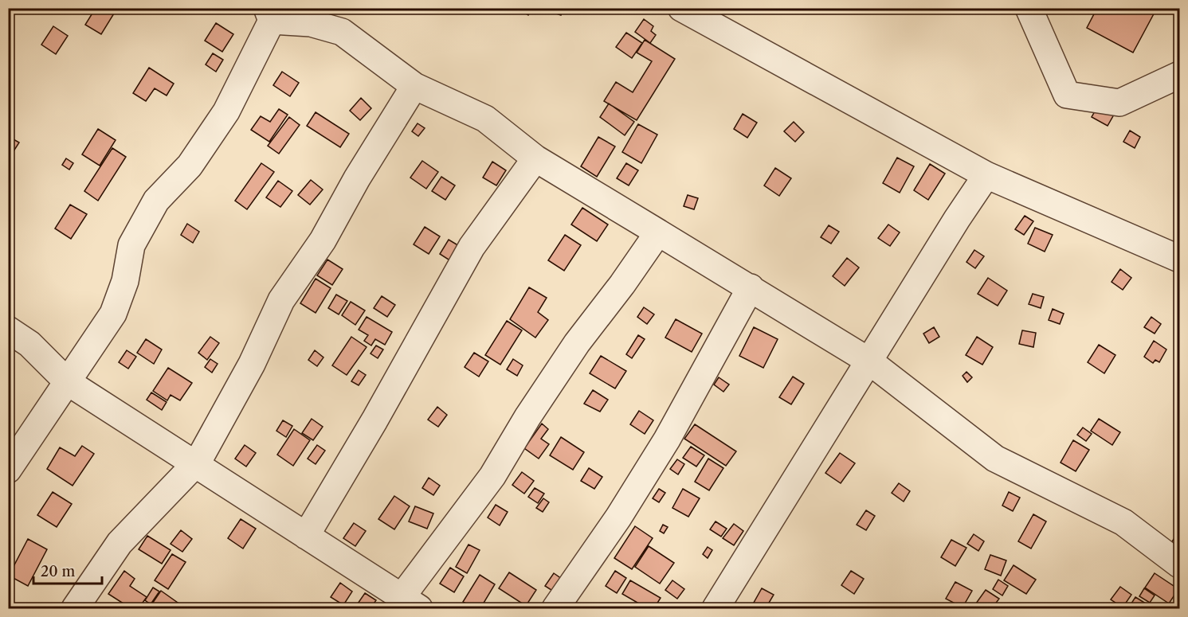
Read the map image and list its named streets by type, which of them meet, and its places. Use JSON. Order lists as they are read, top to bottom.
{
  "scale_bar": "20 m"
}
